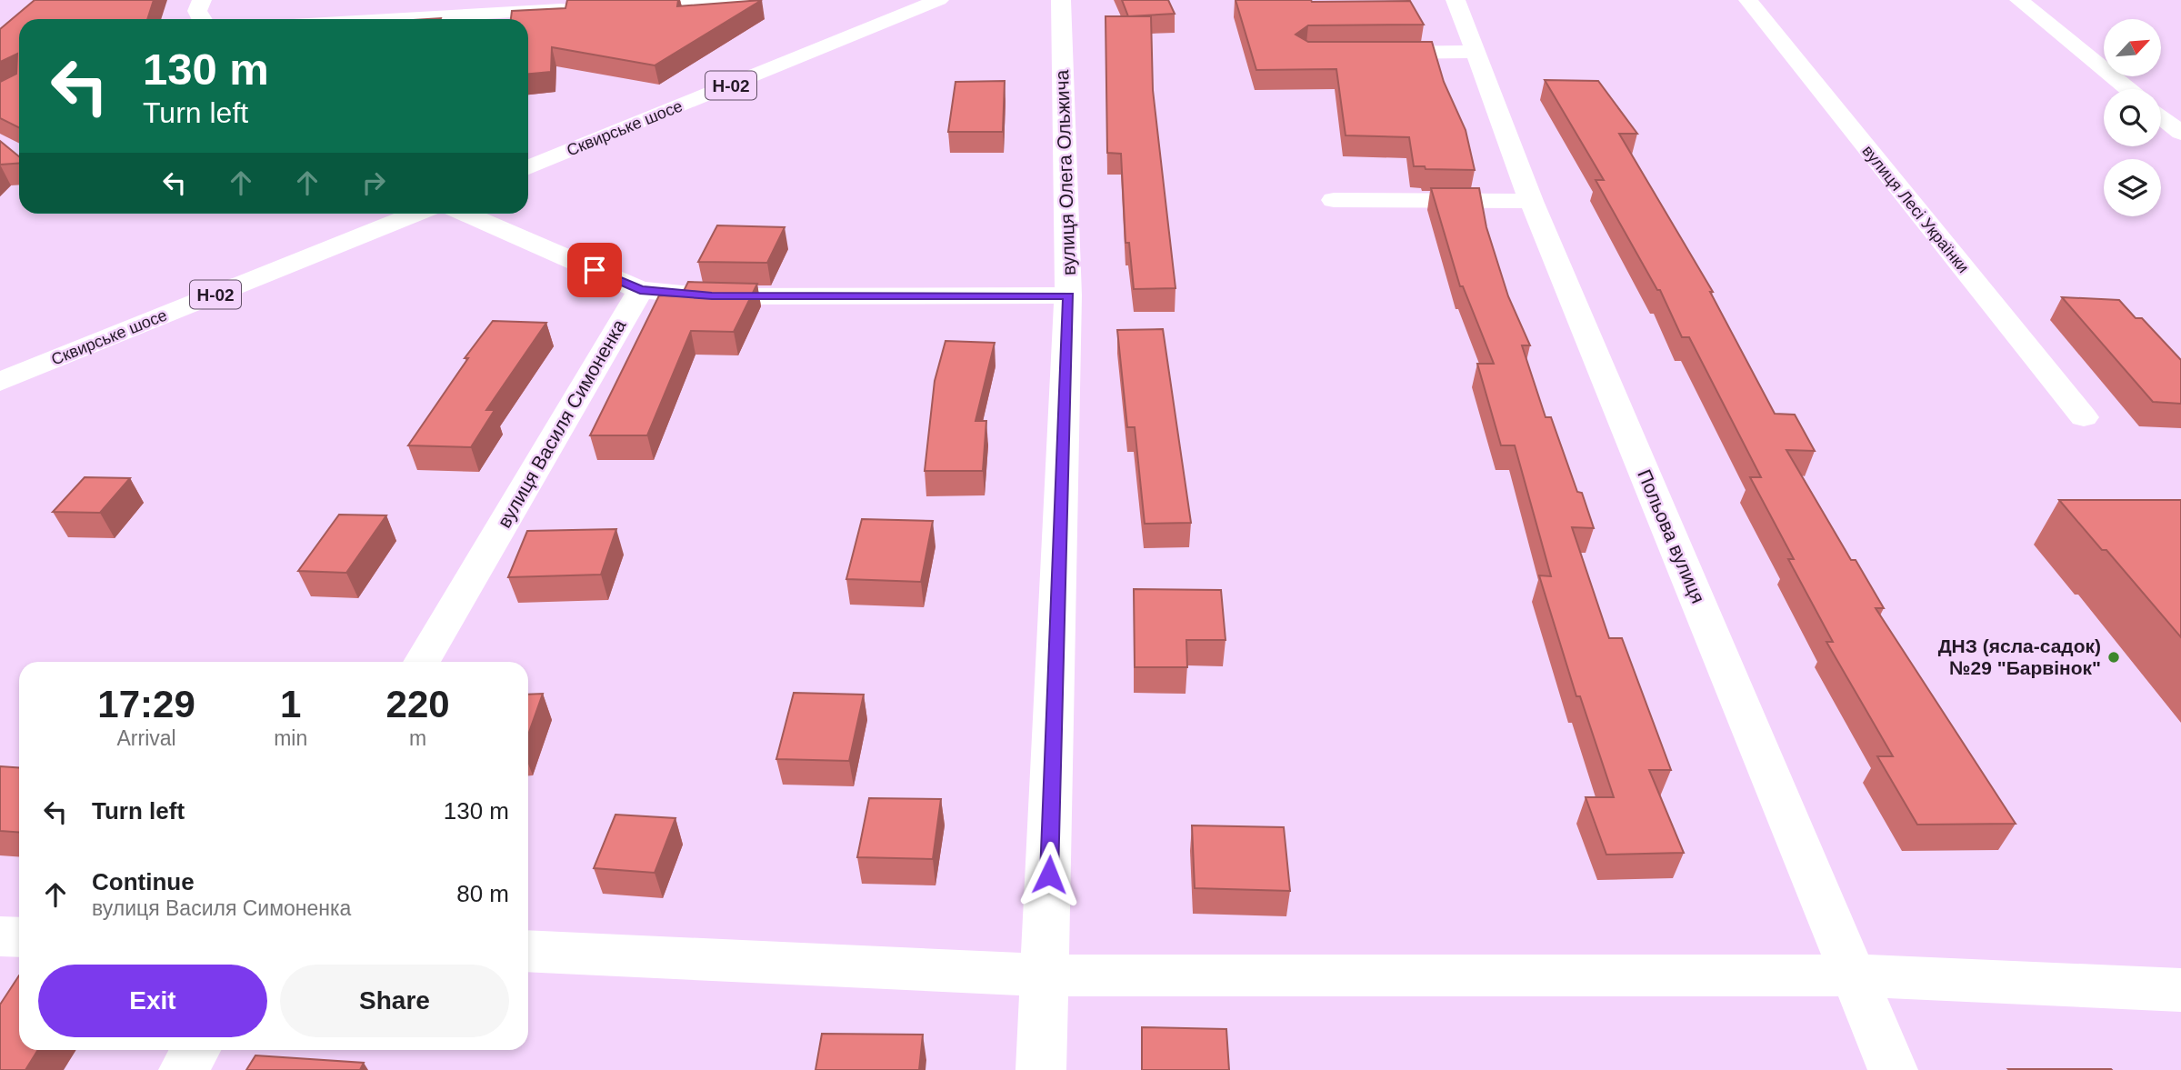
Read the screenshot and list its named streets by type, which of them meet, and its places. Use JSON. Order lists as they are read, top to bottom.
{
  "streets": {
    "street": [
      "Н-02",
      "Сквирське шосе",
      "вулиця Олега Ольжича",
      "вулиця Лесі Українки",
      "вулиця Василя Симоненка",
      "Польова вулиця"
    ]
  },
  "places": ["ДНЗ (ясла-садок) №29 \"Барвінок\""],
  "north": "top right",
  "page": {
    "turn": ["130 m", "Turn left"],
    "eta": [
      "17:29",
      "Arrival",
      "1",
      "min",
      "220",
      "m"
    ],
    "list": [
      {
        "name": "Turn left",
        "value": "130 m"
      },
      {
        "name": "Continue",
        "note": "вулиця Василя Симоненка",
        "value": "80 m"
      }
    ],
    "buttons": ["Exit", "Share"]
  }
}
